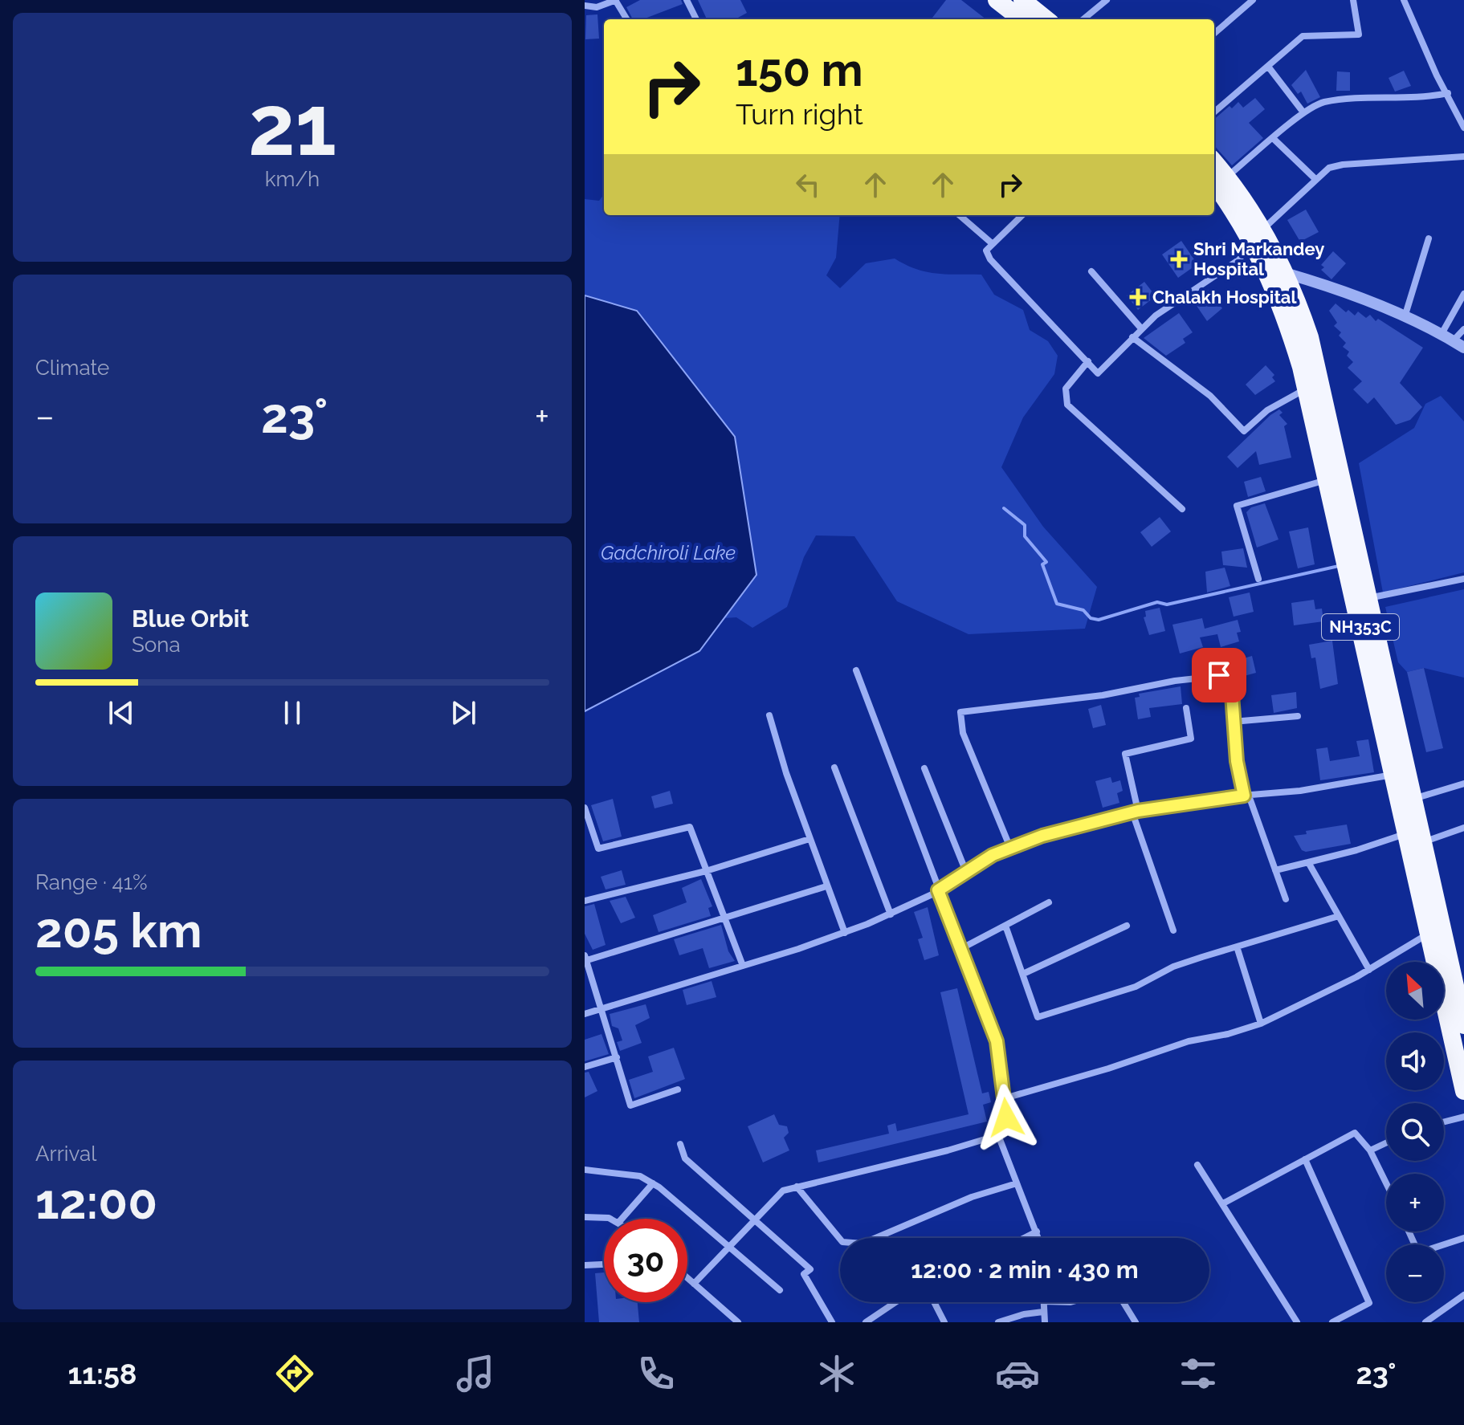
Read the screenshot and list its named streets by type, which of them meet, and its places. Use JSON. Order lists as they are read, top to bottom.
{
  "streets": {
    "highway": ["NH353C"]
  },
  "water": ["Gadchiroli Lake"],
  "places": {
    "health": ["Shri Markandey Hospital", "Chalakh Hospital"]
  },
  "north": "top left",
  "page": {
    "tile": [
      ["21", "km/h"],
      "Climate",
      ["Range · 41%", "205 km"],
      ["Arrival", "12:00"]
    ],
    "turn": ["150 m", "Turn right"],
    "heat": ["−", "23°", "+"],
    "song": ["Blue Orbit", "Sona"],
    "map_buttons": ["+", "−"],
    "limit": "30",
    "trip": "12:00 · 2 min · 430 m",
    "tabs": ["11:58", "23°"]
  }
}
